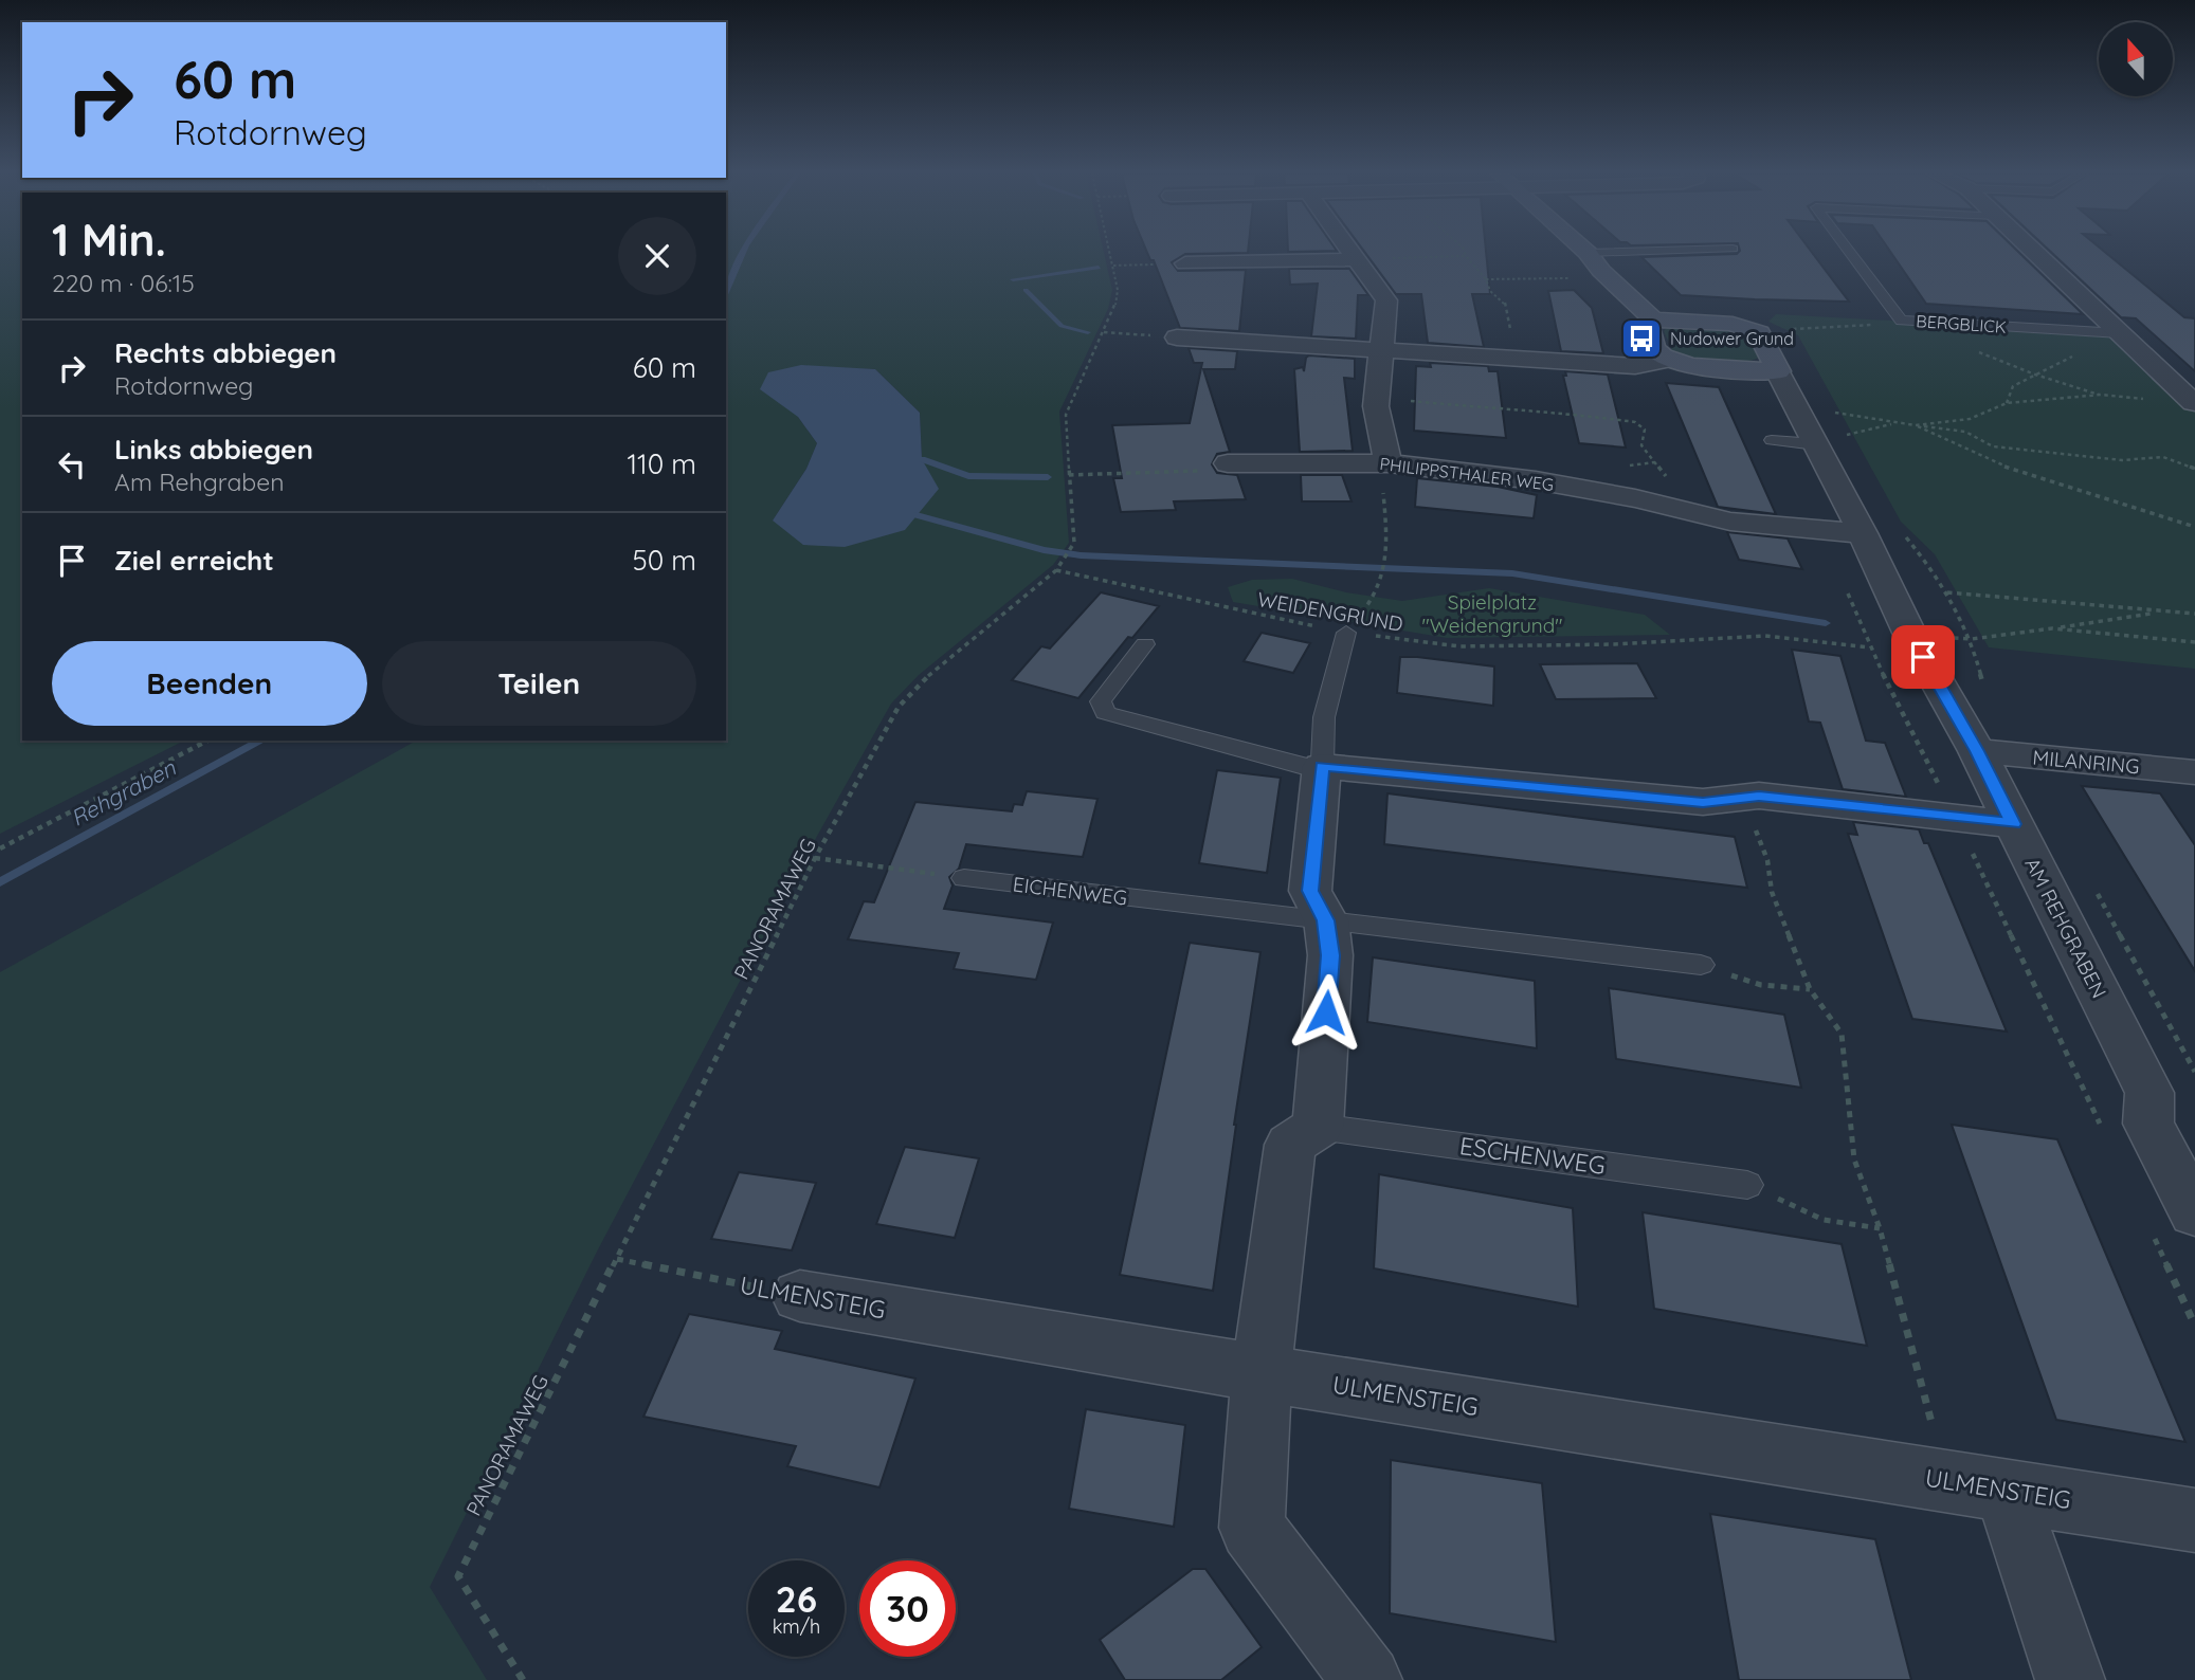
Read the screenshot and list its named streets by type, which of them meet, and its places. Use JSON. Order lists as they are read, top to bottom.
{
  "streets": {
    "street": [
      "PHILIPPSTHALER WEG",
      "MILANRING",
      "AM REHGRABEN",
      "ULMENSTEIG"
    ],
    "lane": ["BERGBLICK", "EICHENWEG", "ESCHENWEG"],
    "path": ["WEIDENGRUND", "PANORAMAWEG"]
  },
  "crossings": [
    ["PHILIPPSTHALER WEG", "AM REHGRABEN"],
    ["WEIDENGRUND", "PANORAMAWEG"],
    ["MILANRING", "AM REHGRABEN"],
    ["PANORAMAWEG", "ULMENSTEIG"]
  ],
  "water": ["Rehgraben"],
  "parks": ["Spielplatz \"Weidengrund\""],
  "places": {
    "bus stop": ["Nudower Grund"]
  },
  "north": "top",
  "page": {
    "turn": ["60 m", "Rotdornweg"],
    "heading": ["1 Min.", "220 m · 06:15"],
    "list": [
      {
        "name": "Rechts abbiegen",
        "note": "Rotdornweg",
        "value": "60 m"
      },
      {
        "name": "Links abbiegen",
        "note": "Am Rehgraben",
        "value": "110 m"
      },
      {
        "name": "Ziel erreicht",
        "value": "50 m"
      }
    ],
    "buttons": ["Beenden", "Teilen"],
    "speed": "26 km/h",
    "limit": "30"
  }
}
